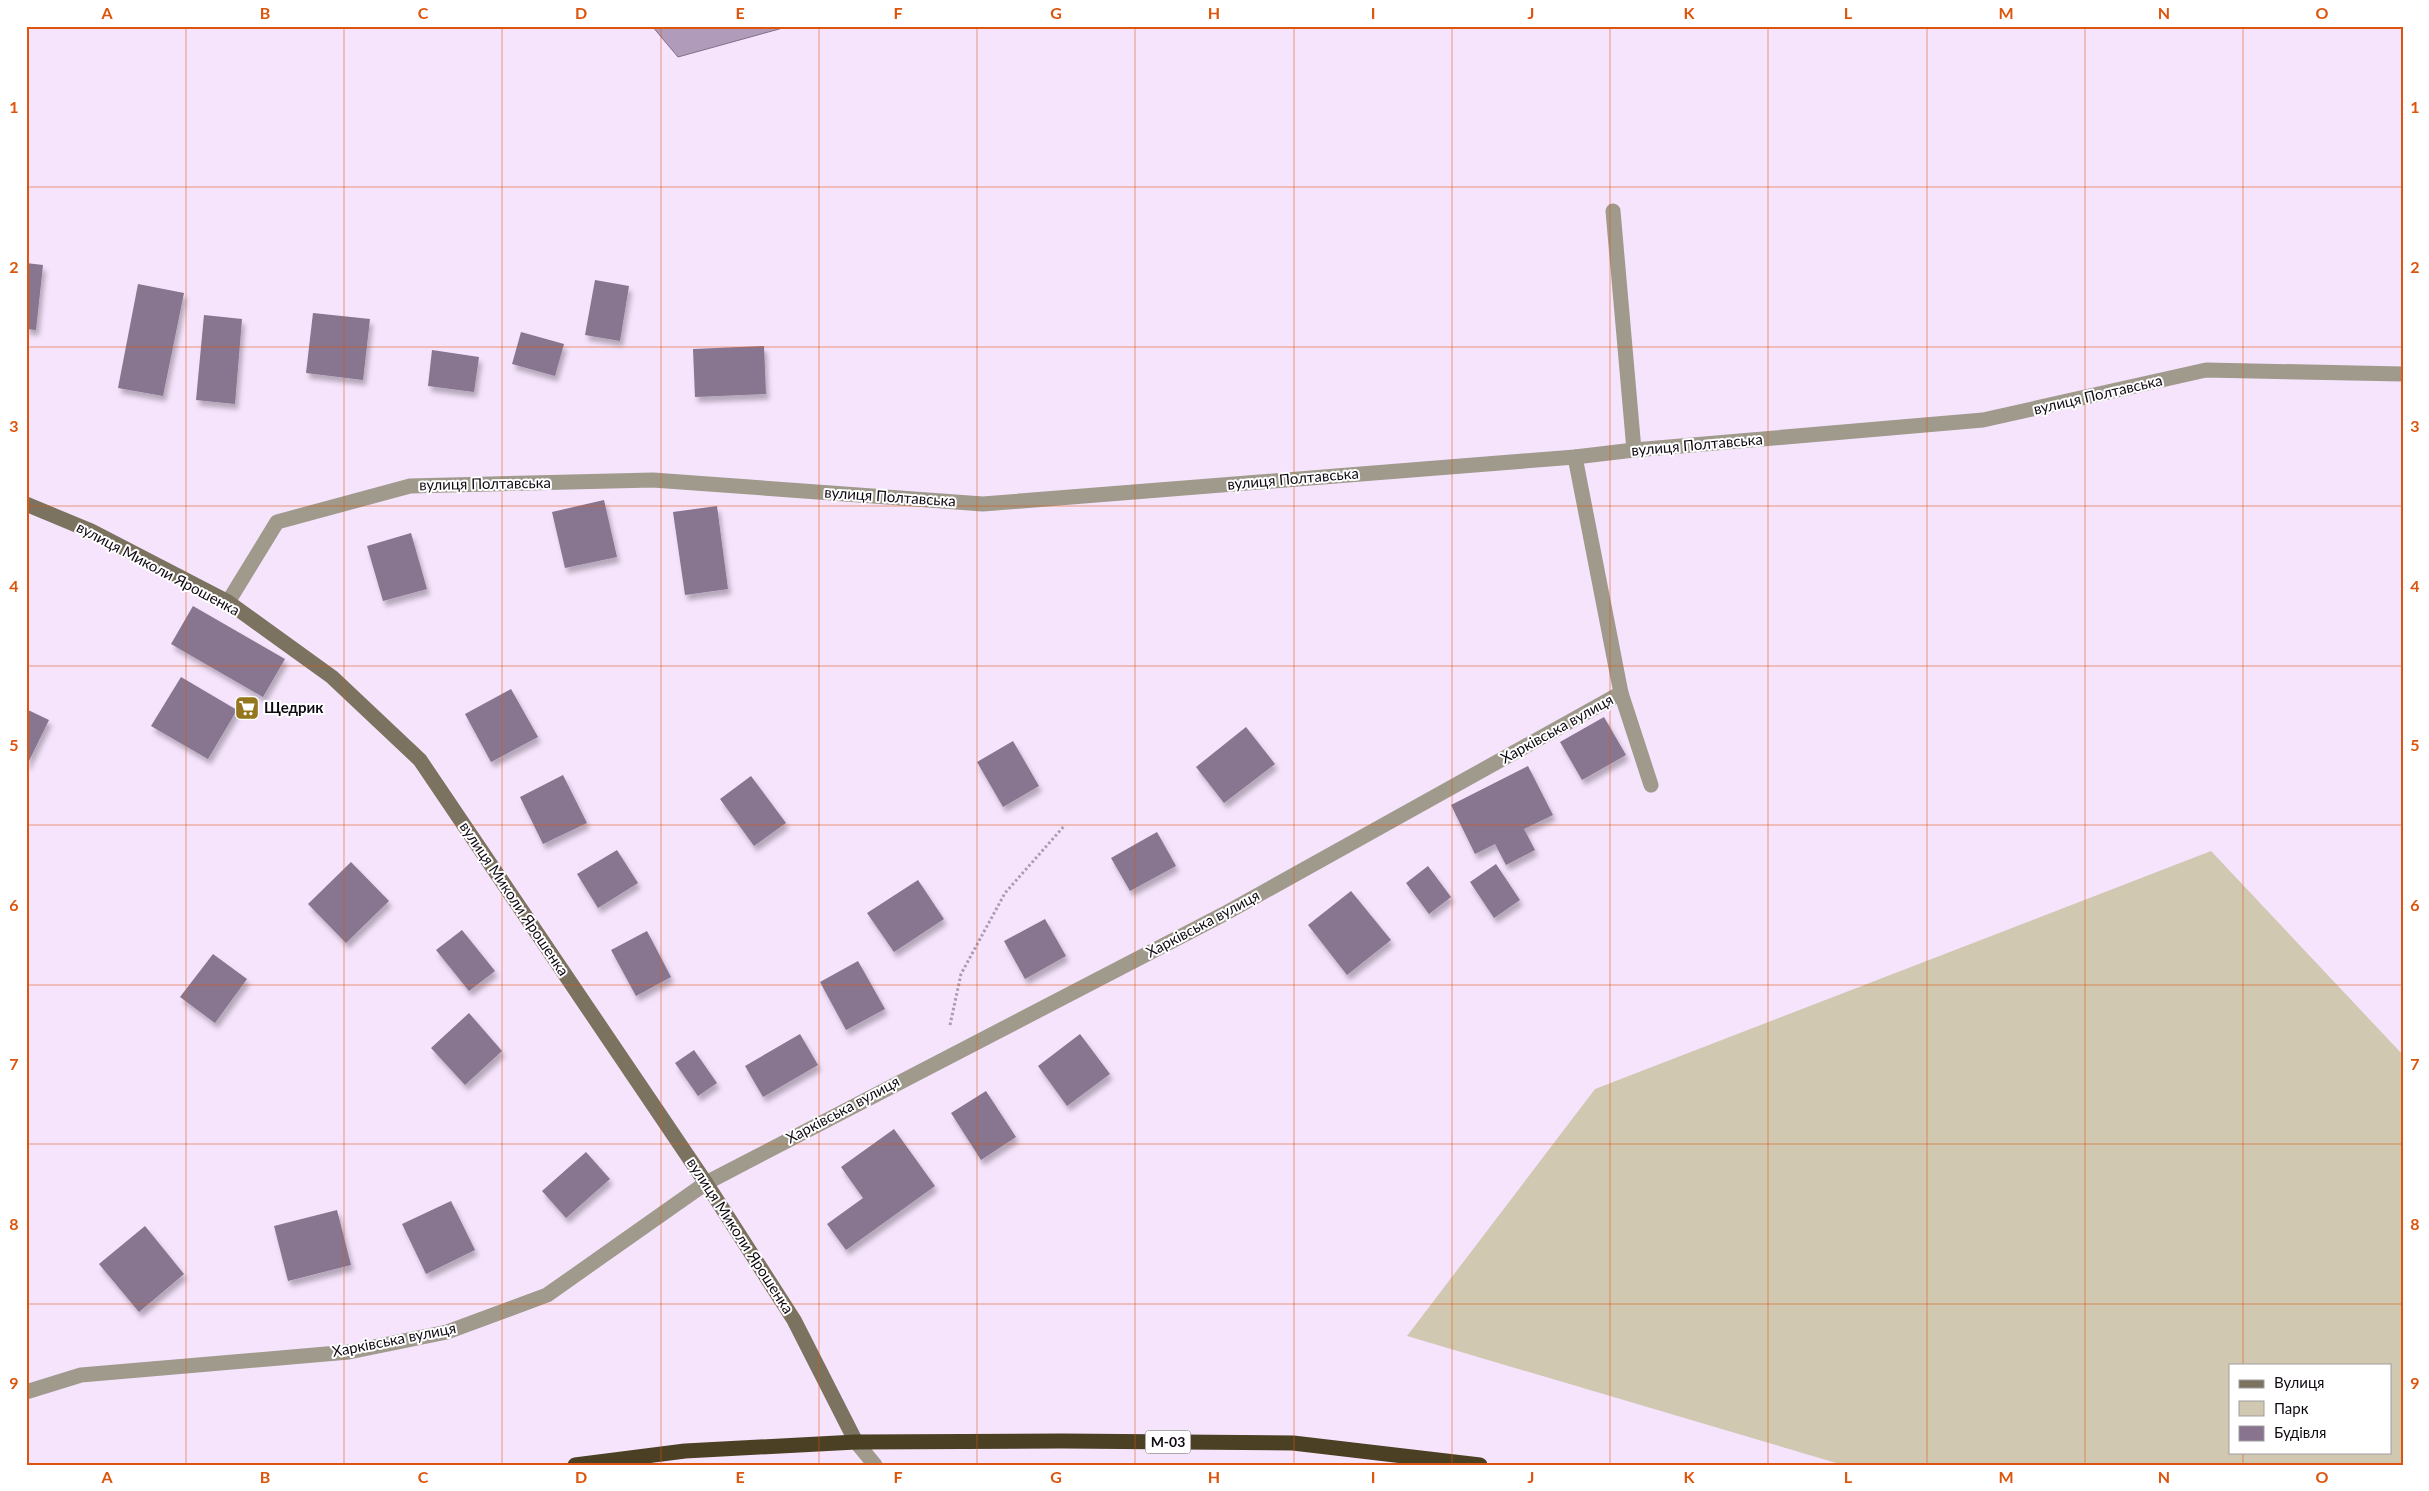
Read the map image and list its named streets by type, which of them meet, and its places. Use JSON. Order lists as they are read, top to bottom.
{
  "streets": {
    "highway": ["М-03"],
    "street": ["вулиця Полтавська", "вулиця Миколи Ярошенка", "Харківська вулиця"]
  },
  "crossings": [
    ["вулиця Полтавська", "вулиця Миколи Ярошенка"],
    ["вулиця Полтавська", "Харківська вулиця"],
    ["вулиця Миколи Ярошенка", "Харківська вулиця"],
    ["вулиця Миколи Ярошенка", "М-03"]
  ],
  "places": {
    "supermarket": ["Щедрик"]
  },
  "legend": ["Вулиця", "Парк", "Будівля"],
  "grid": {
    "columns": [
      "A",
      "B",
      "C",
      "D",
      "E",
      "F",
      "G",
      "H",
      "I",
      "J",
      "K",
      "L",
      "M",
      "N",
      "O"
    ],
    "rows": [
      "1",
      "2",
      "3",
      "4",
      "5",
      "6",
      "7",
      "8",
      "9"
    ]
  }
}
